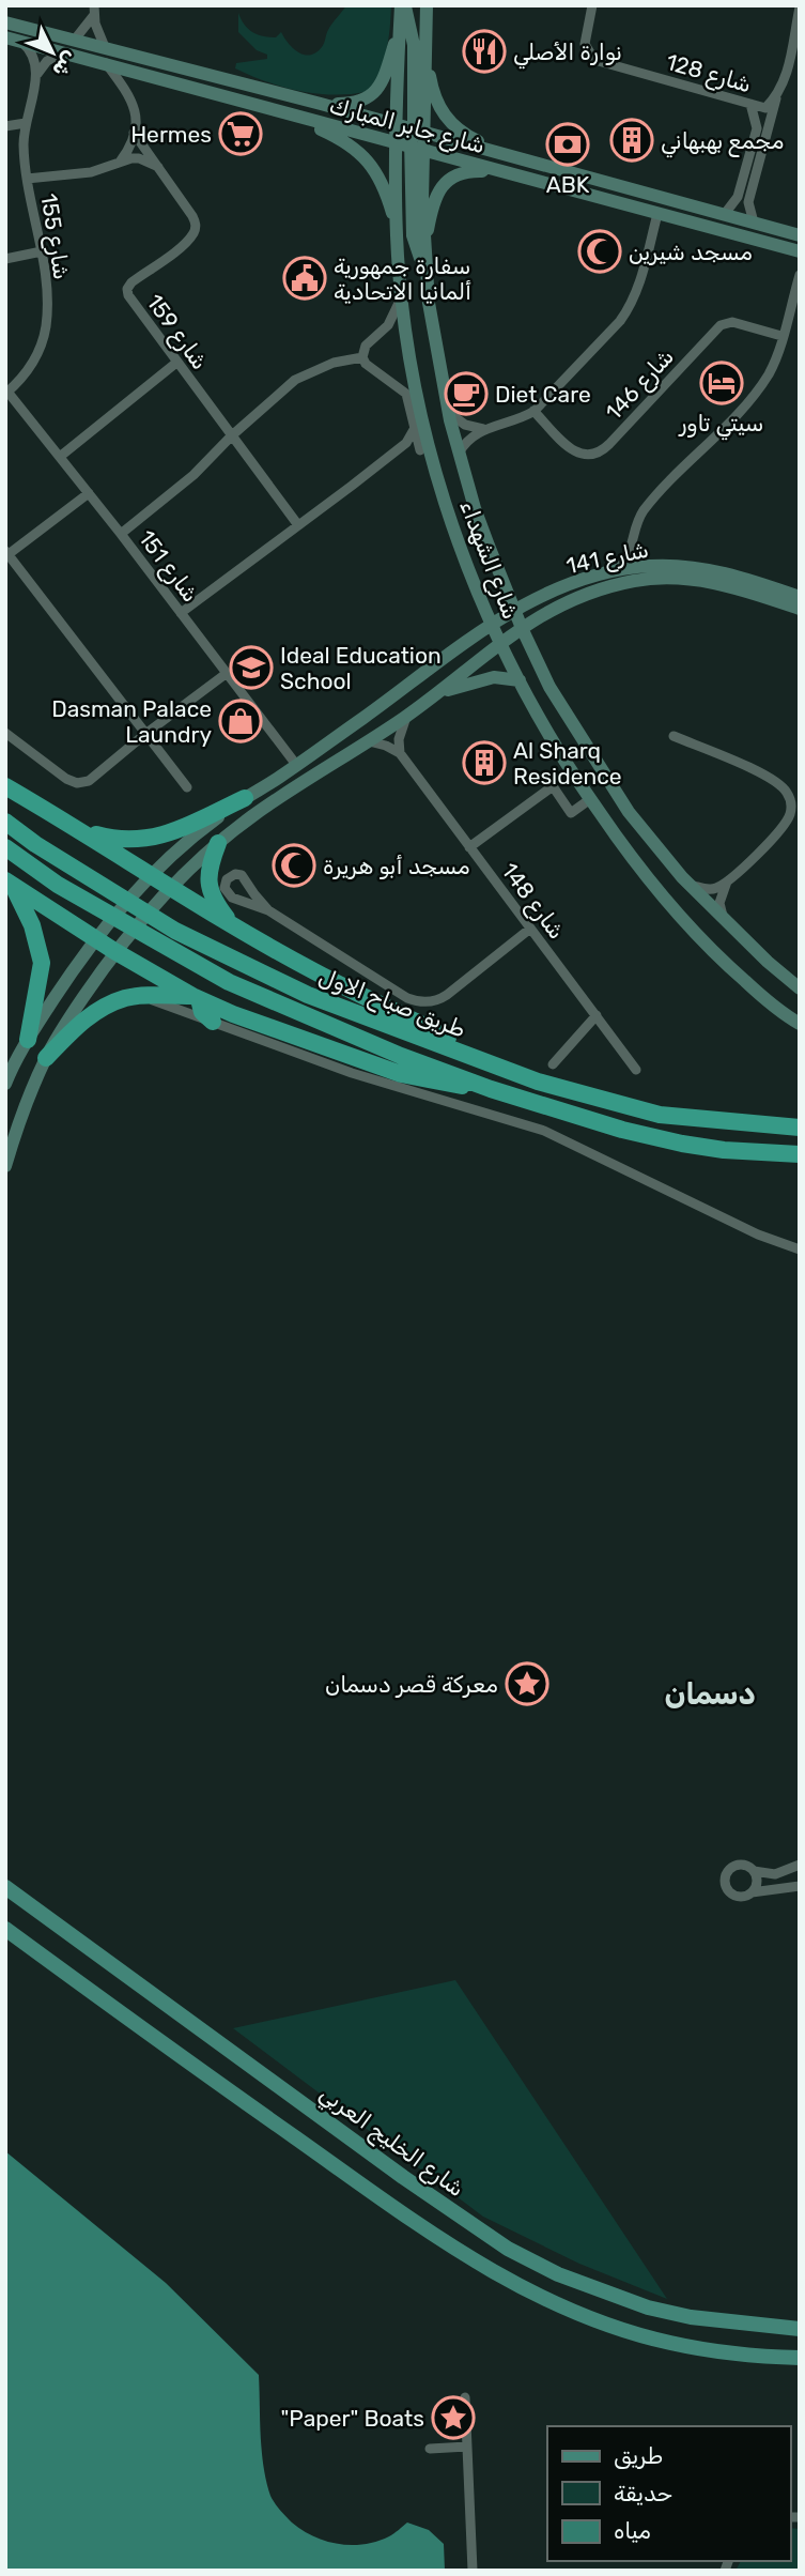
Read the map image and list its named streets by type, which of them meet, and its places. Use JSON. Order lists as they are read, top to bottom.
{
  "streets": {
    "highway": ["طريق صباح الاول"],
    "main road": [
      "شارع جابر المبارك",
      "شارع 141",
      "شارع الشهداء",
      "شارع الخليج العربي"
    ],
    "street": [
      "شارع 128",
      "شارع 155",
      "شارع 159",
      "شارع 146",
      "شارع 151",
      "شارع 148"
    ]
  },
  "crossings": [
    ["شارع جابر المبارك", "شارع 155"],
    ["شارع جابر المبارك", "شارع 159"],
    ["شارع جابر المبارك", "شارع الشهداء"],
    ["شارع 155", "شارع 159"],
    ["شارع 155", "شارع 151"],
    ["شارع 141", "شارع الشهداء"],
    ["شارع 141", "شارع 151"]
  ],
  "districts": ["دسمان"],
  "places": {
    "restaurant": ["نوارة الأصلي"],
    "supermarket": ["Hermes"],
    "building": ["مجمع بهبهاني", "Al Sharq Residence"],
    "bank": ["ABK"],
    "mosque": ["مسجد شيرين", "مسجد أبو هريرة"],
    "public building": ["سفارة جمهورية ألمانيا الاتحادية"],
    "hotel": ["سيتي تاور"],
    "cafe": ["Diet Care"],
    "school or university": ["Ideal Education School"],
    "shop": ["Dasman Palace Laundry"],
    "place": ["معركة قصر دسمان", "\"Paper\" Boats"]
  },
  "legend": ["طريق", "حديقة", "مياه"],
  "north": "bottom right"
}
